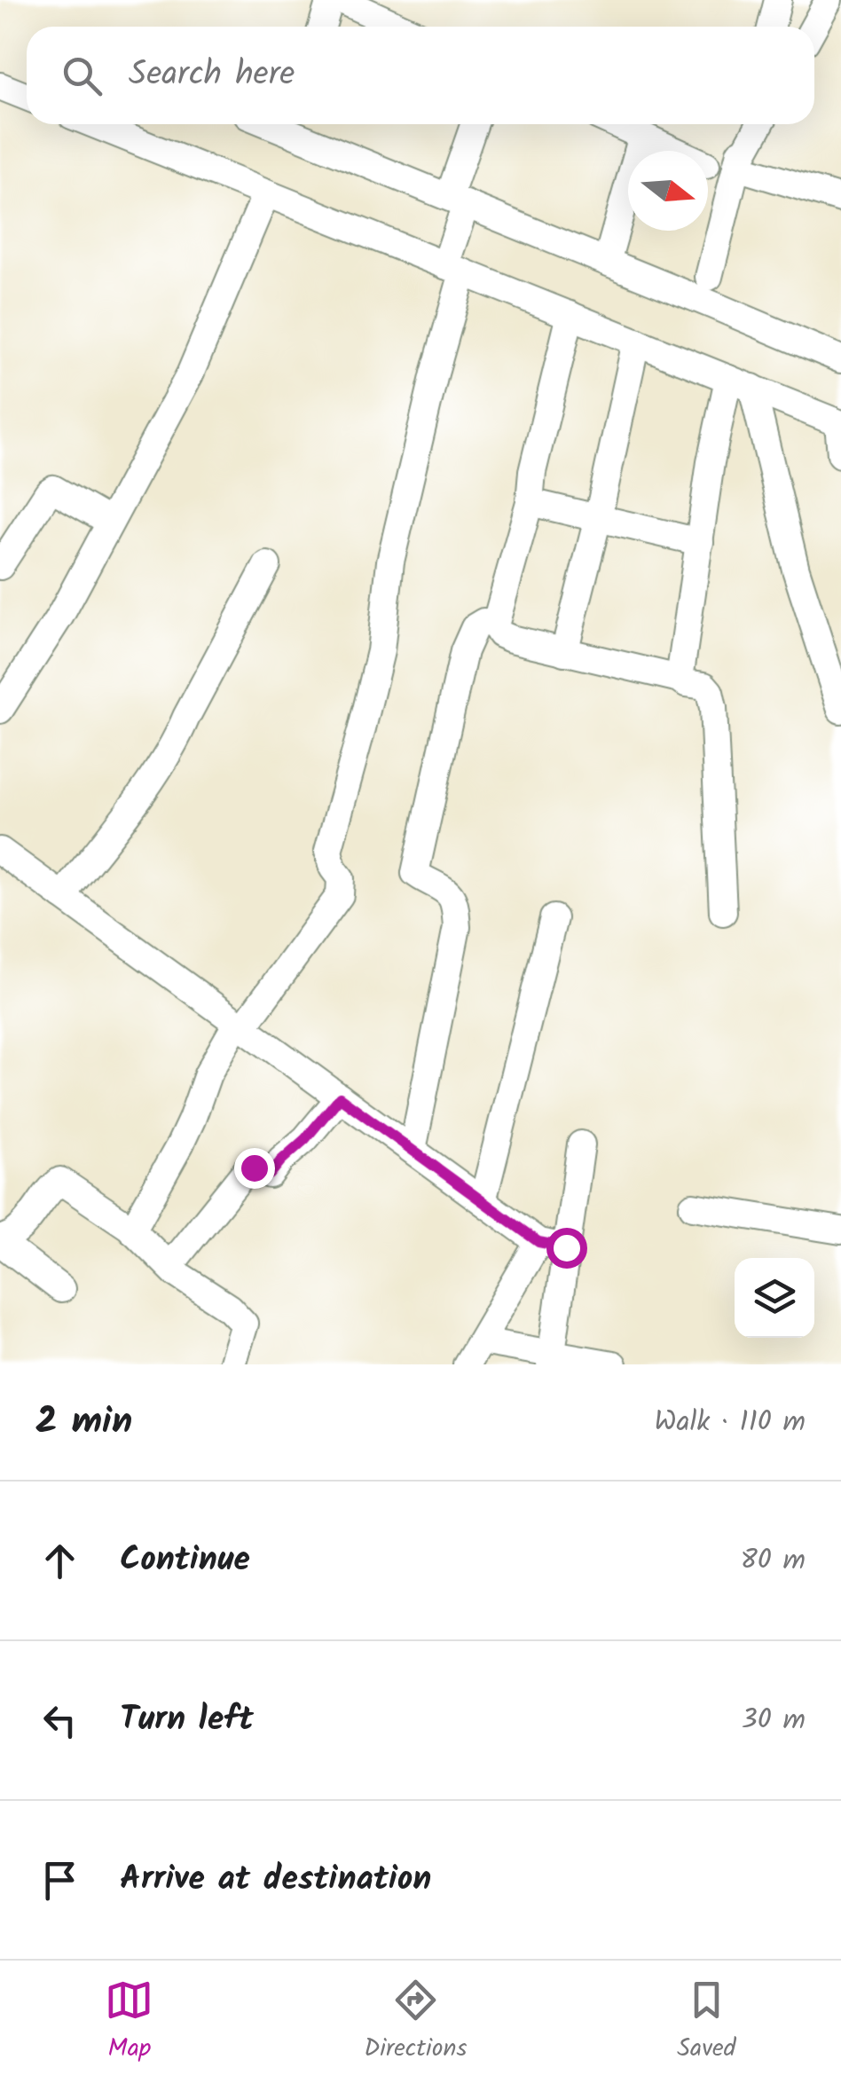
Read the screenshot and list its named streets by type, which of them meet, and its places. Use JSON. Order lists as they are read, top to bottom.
{
  "north": "right",
  "page": {
    "search": "Search here",
    "heading": ["2 min", "Walk · 110 m"],
    "list": [
      ["Continue", "80 m"],
      ["Turn left", "30 m"],
      "Arrive at destination"
    ],
    "nav": ["Map", "Directions", "Saved"]
  }
}
